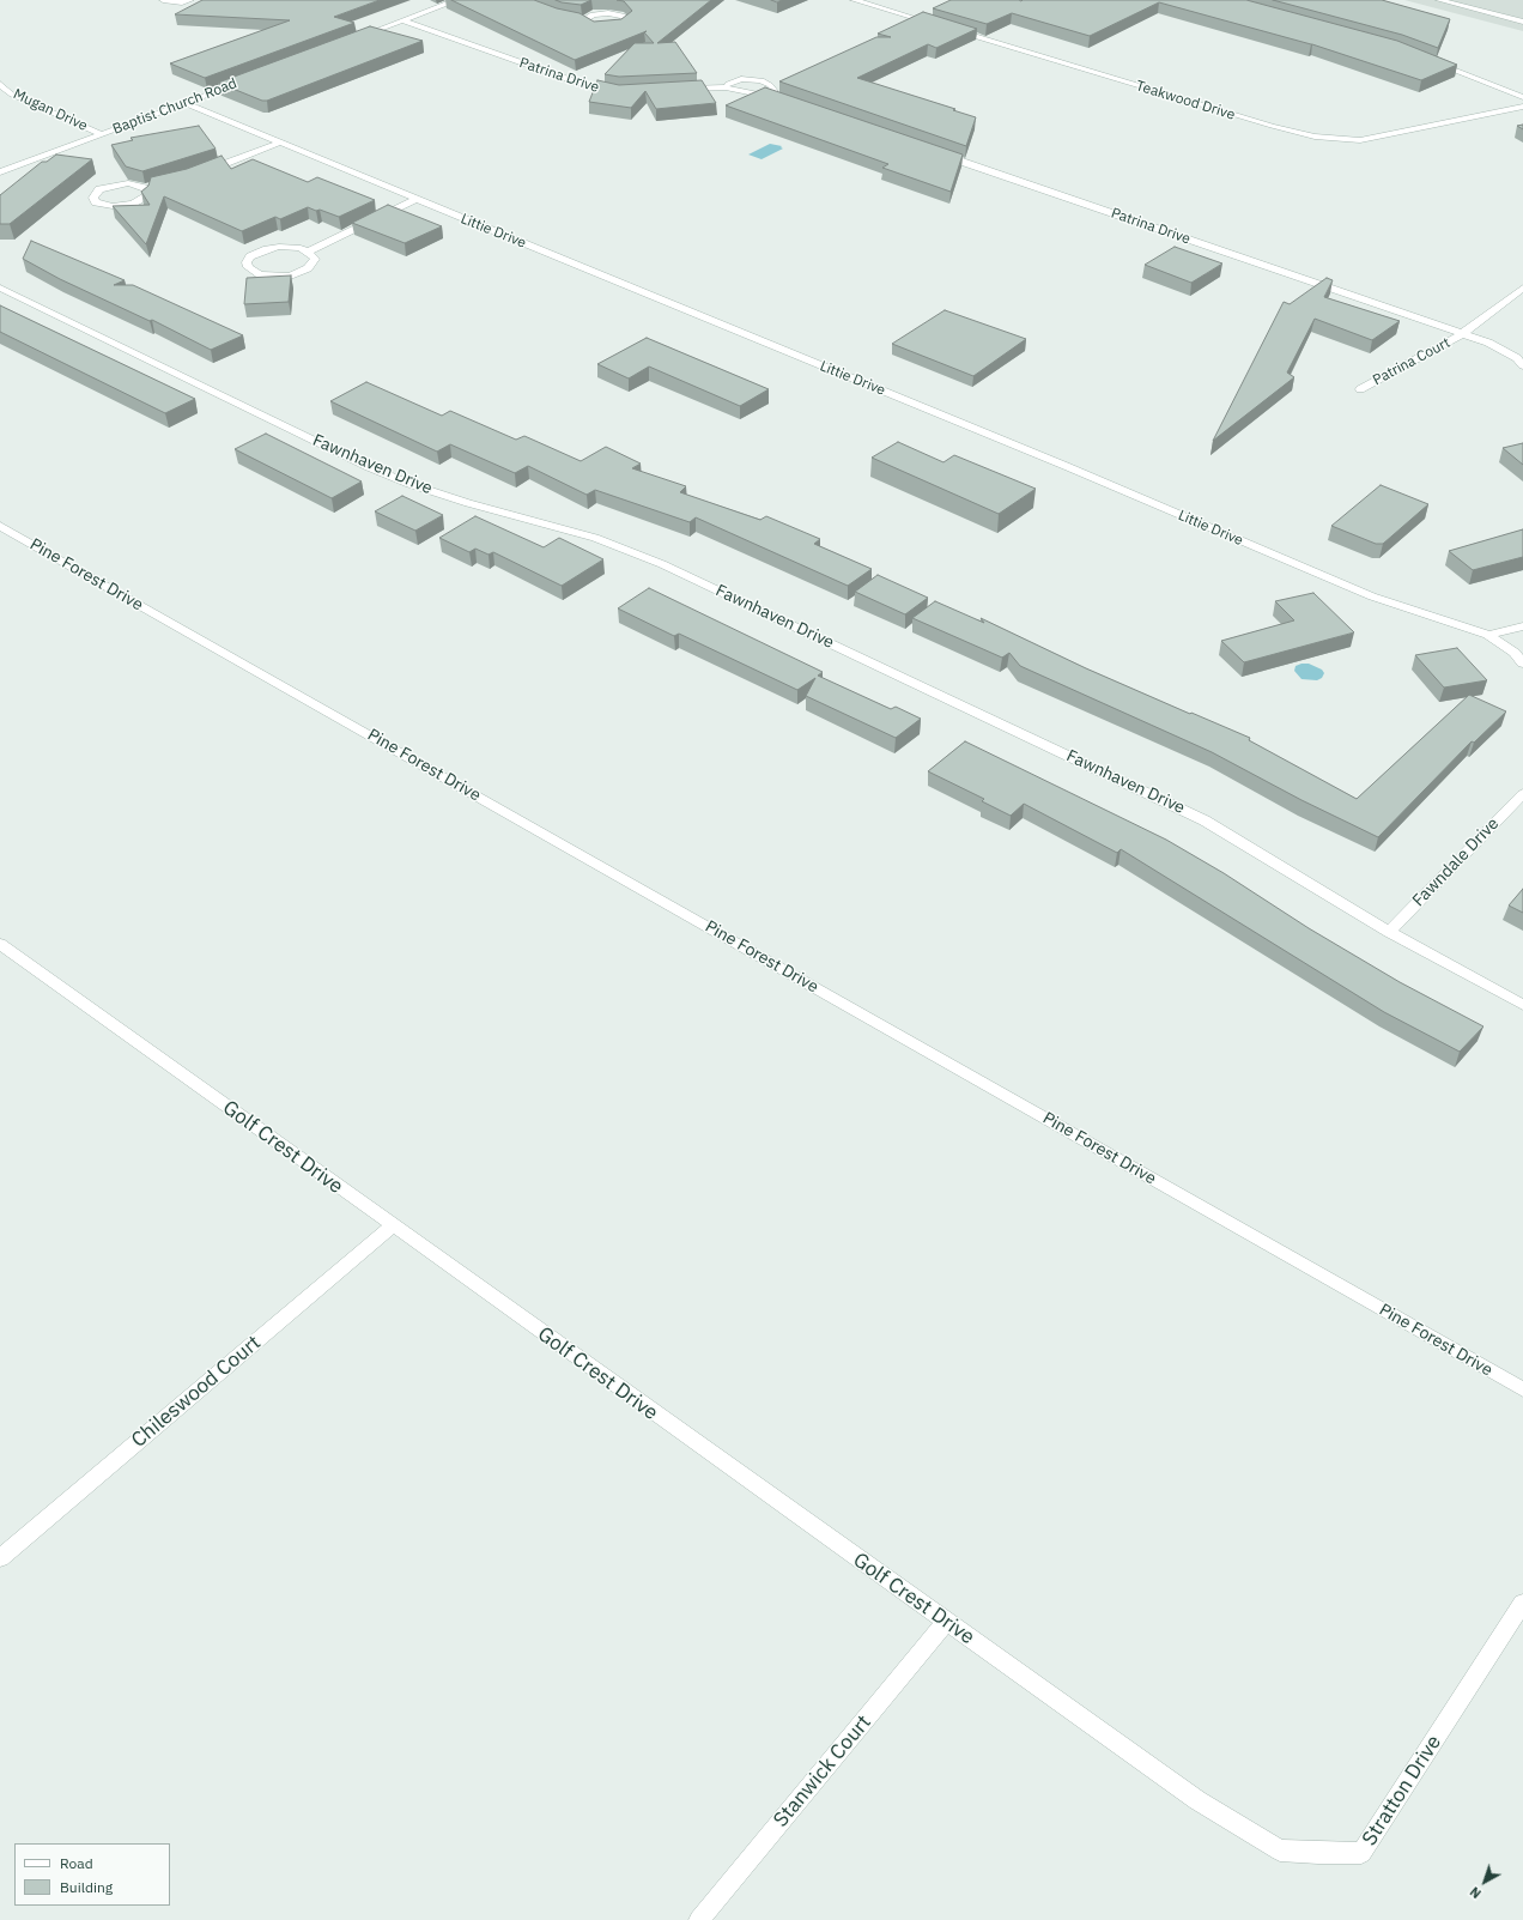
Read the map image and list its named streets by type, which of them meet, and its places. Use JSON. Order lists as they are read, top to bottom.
{
  "streets": {
    "street": [
      "Patrina Drive",
      "Teakwood Drive",
      "Baptist Church Road",
      "Mugan Drive",
      "Littie Drive",
      "Patrina Court",
      "Fawnhaven Drive",
      "Pine Forest Drive",
      "Fawndale Drive",
      "Golf Crest Drive",
      "Chileswood Court",
      "Stanwick Court",
      "Stratton Drive"
    ]
  },
  "crossings": [
    ["Patrina Drive", "Patrina Court"],
    ["Baptist Church Road", "Mugan Drive"],
    ["Baptist Church Road", "Littie Drive"],
    ["Fawnhaven Drive", "Fawndale Drive"],
    ["Golf Crest Drive", "Chileswood Court"],
    ["Golf Crest Drive", "Stanwick Court"],
    ["Golf Crest Drive", "Stratton Drive"]
  ],
  "legend": ["Road", "Building"],
  "north": "bottom left"
}
